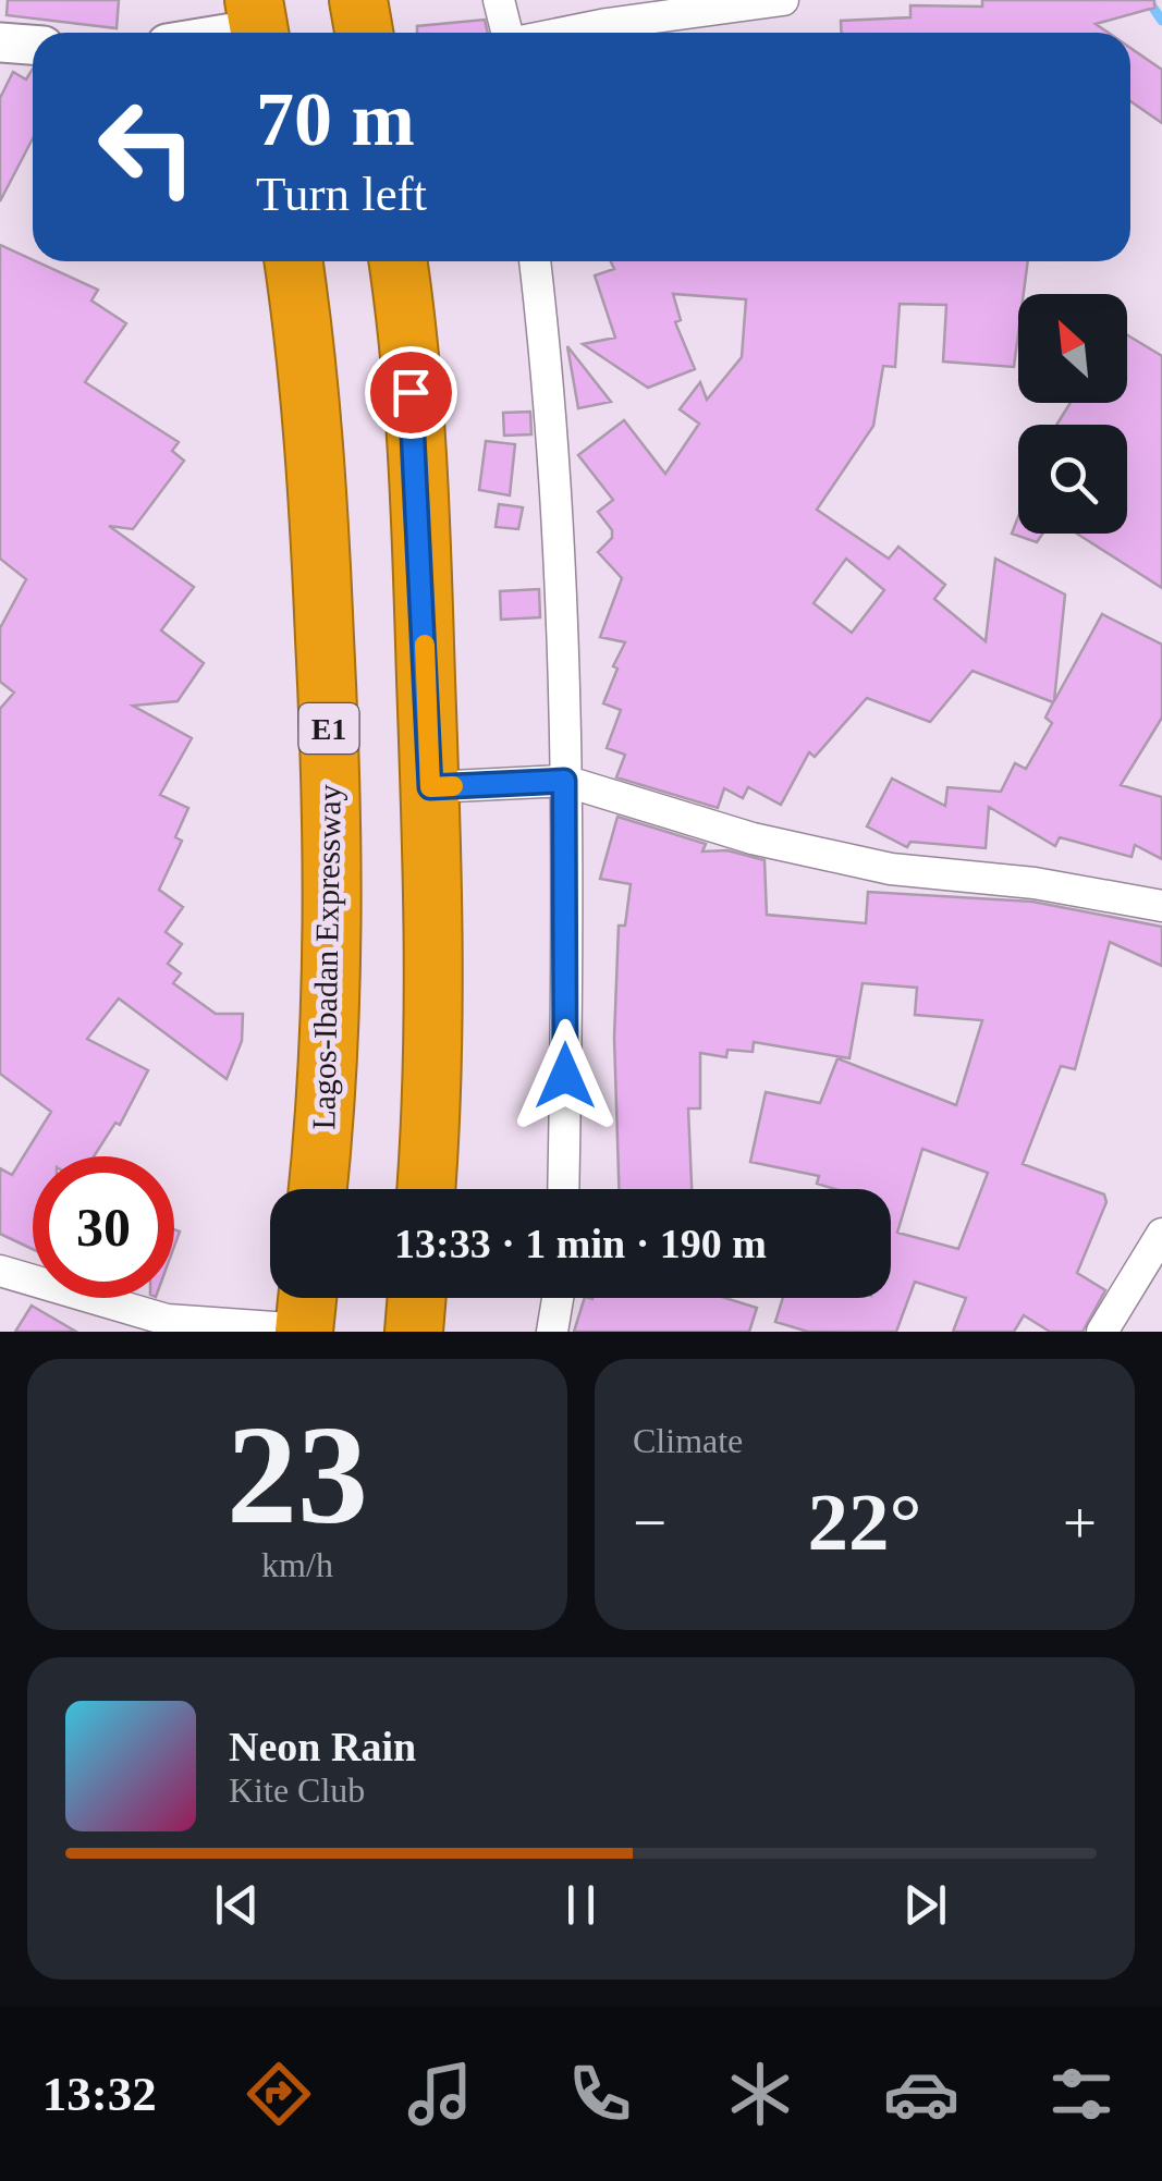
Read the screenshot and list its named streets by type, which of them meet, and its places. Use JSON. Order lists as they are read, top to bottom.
{
  "streets": {
    "highway": ["E1", "Lagos-Ibadan Expressway"]
  },
  "north": "top left",
  "page": {
    "turn": ["70 m", "Turn left"],
    "limit": "30",
    "trip": "13:33 · 1 min · 190 m",
    "tile": [
      ["23", "km/h"],
      "Climate"
    ],
    "heat": ["−", "22°", "+"],
    "song": ["Neon Rain", "Kite Club"],
    "tabs": "13:32"
  }
}
